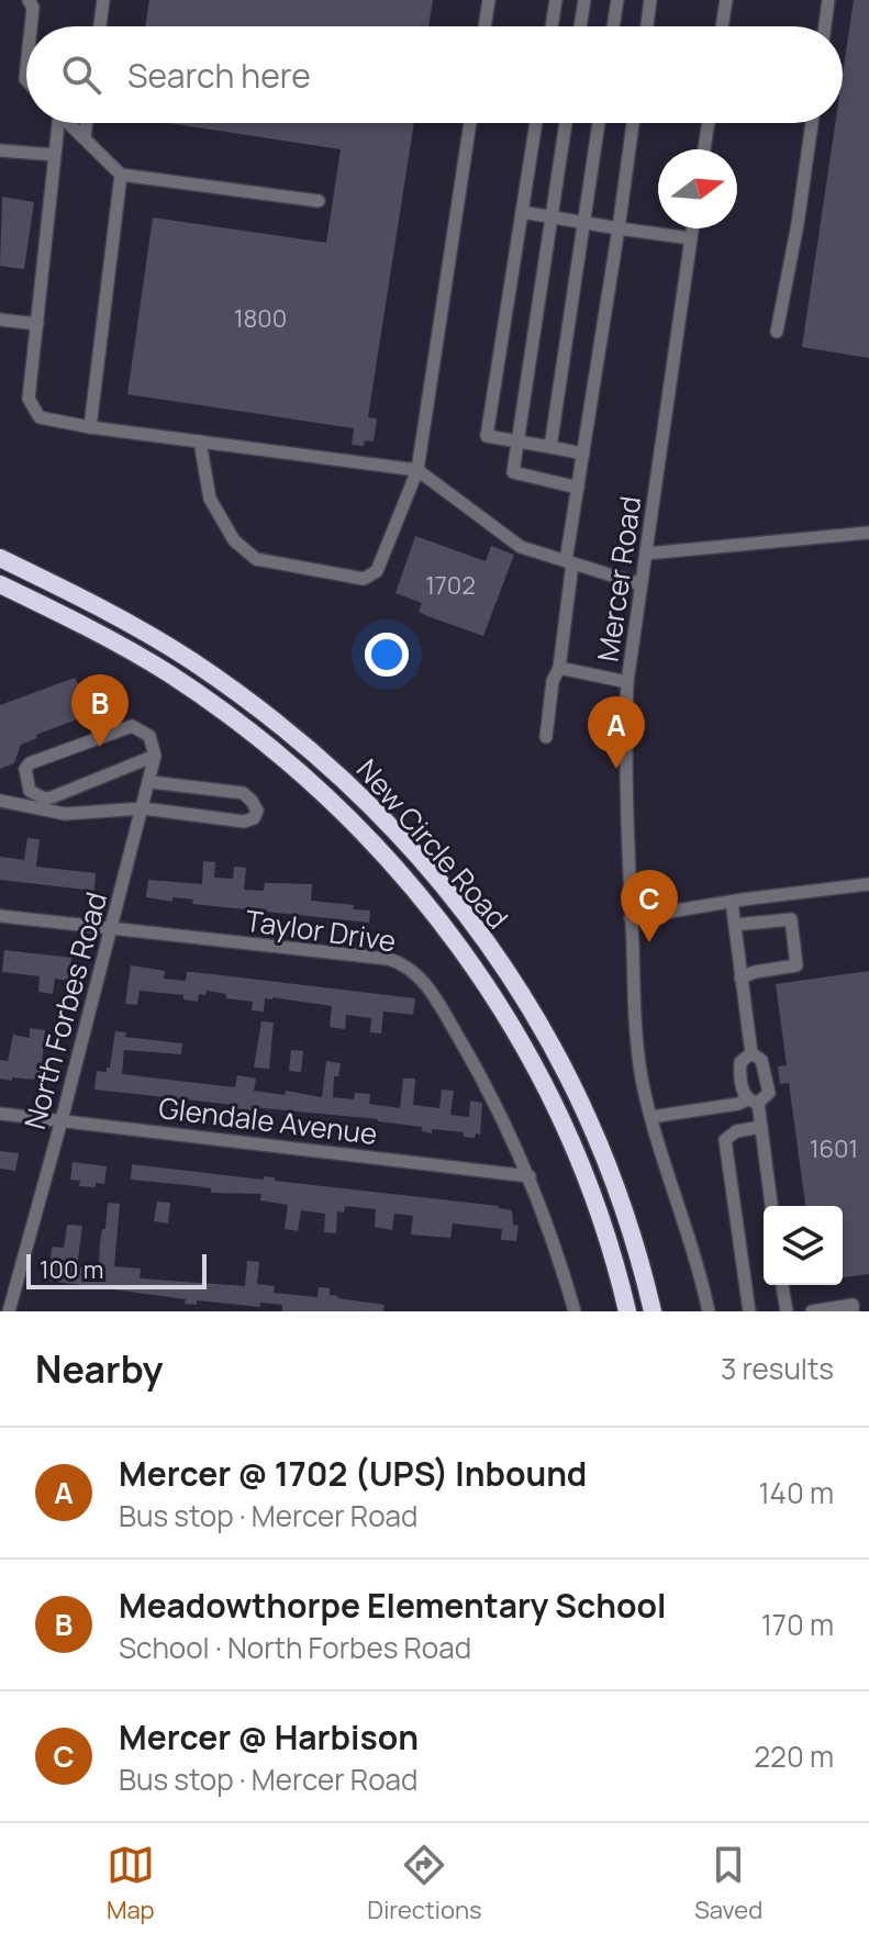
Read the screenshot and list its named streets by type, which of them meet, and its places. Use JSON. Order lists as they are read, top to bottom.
{
  "streets": {
    "highway": ["New Circle Road"],
    "street": [
      "Mercer Road",
      "Taylor Drive",
      "North Forbes Road",
      "Glendale Avenue"
    ]
  },
  "crossings": [
    ["Taylor Drive", "North Forbes Road"],
    ["Taylor Drive", "Glendale Avenue"],
    ["North Forbes Road", "Glendale Avenue"]
  ],
  "house_numbers": ["1800", "1702", "1601"],
  "scale_bar": "100 m",
  "north": "right",
  "page": {
    "search": "Search here",
    "pins": ["B", "A", "C"],
    "scale": "100 m",
    "heading": ["Nearby", "3 results"],
    "list": [
      {
        "mark": "A",
        "name": "Mercer @ 1702 (UPS) Inbound",
        "note": "Bus stop · Mercer Road",
        "value": "140 m"
      },
      {
        "mark": "B",
        "name": "Meadowthorpe Elementary School",
        "note": "School · North Forbes Road",
        "value": "170 m"
      },
      {
        "mark": "C",
        "name": "Mercer @ Harbison",
        "note": "Bus stop · Mercer Road",
        "value": "220 m"
      }
    ],
    "nav": ["Map", "Directions", "Saved"]
  }
}
